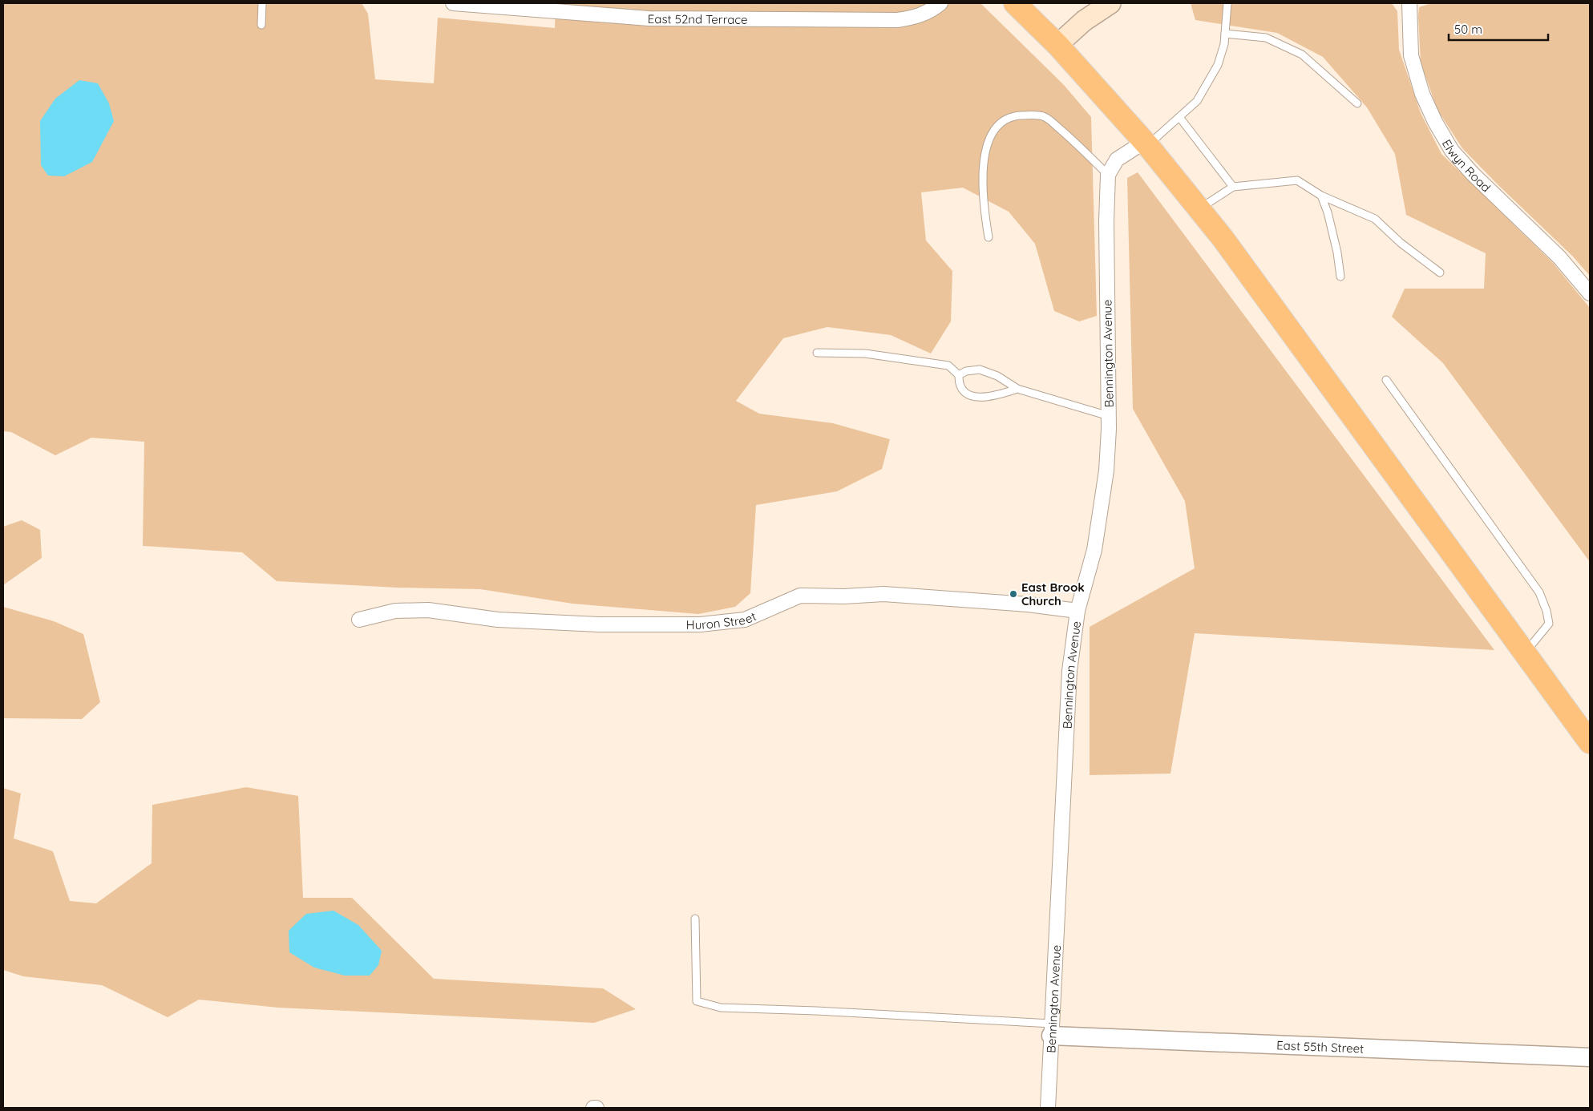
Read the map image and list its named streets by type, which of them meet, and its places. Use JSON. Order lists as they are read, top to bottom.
{
  "streets": {
    "street": [
      "East 52nd Terrace",
      "Elwyn Road",
      "Bennington Avenue",
      "Huron Street",
      "East 55th Street"
    ]
  },
  "crossings": [
    ["Bennington Avenue", "Huron Street"],
    ["Bennington Avenue", "East 55th Street"]
  ],
  "places": ["East Brook Church"],
  "scale_bar": "50 m"
}
